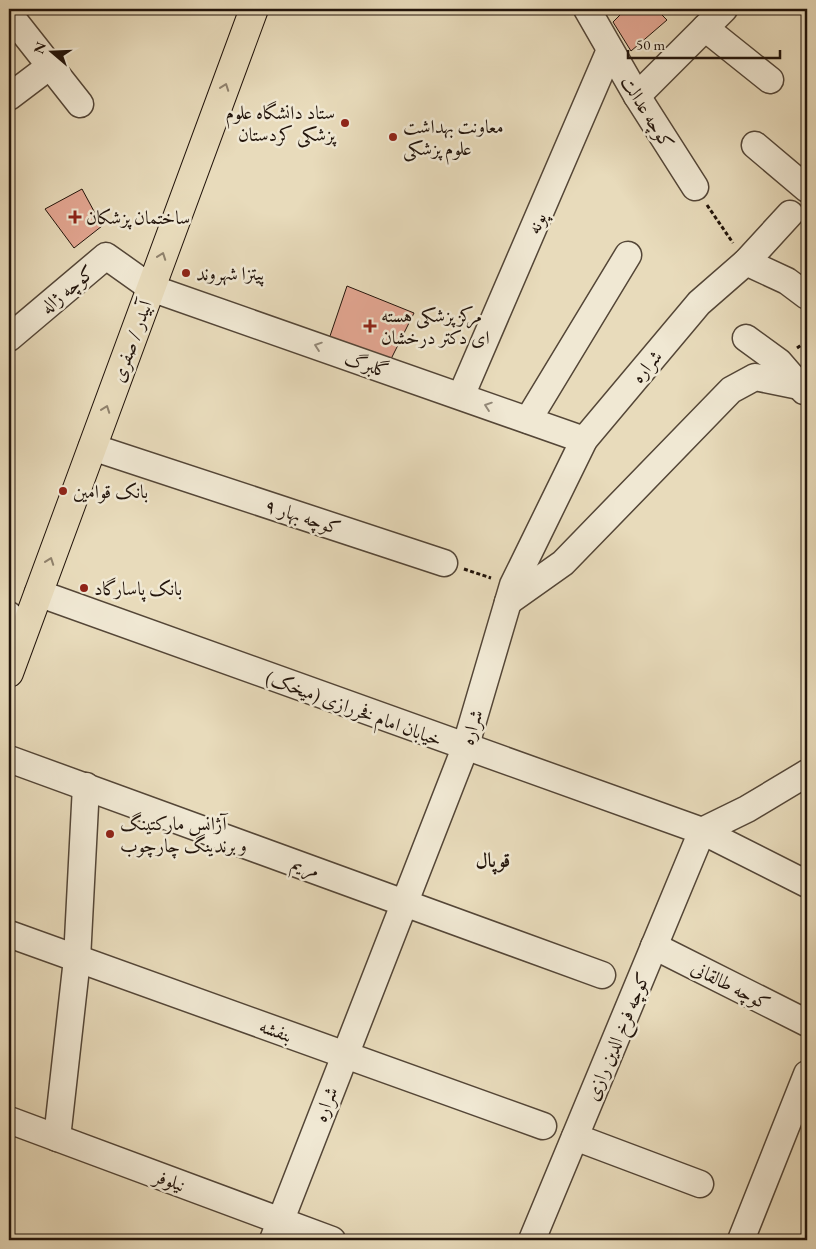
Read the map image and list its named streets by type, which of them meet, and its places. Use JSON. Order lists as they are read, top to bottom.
{
  "streets": {
    "main road": ["آبیدر / صفری"],
    "street": [
      "کوچه عدالت",
      "پونه",
      "کوچه ژاله",
      "گلبرگ",
      "شراره",
      "کوچه بهار ۹",
      "خیابان امام فخررازی (میخک)",
      "مریم",
      "کوچه طالقانی",
      "بنفشه",
      "کوچه فرخ الدین رازی",
      "نیلوفر"
    ]
  },
  "crossings": [
    ["کوچه عدالت", "پونه"],
    ["پونه", "گلبرگ"],
    ["کوچه ژاله", "آبیدر / صفری"],
    ["کوچه ژاله", "گلبرگ"],
    ["آبیدر / صفری", "گلبرگ"],
    ["آبیدر / صفری", "کوچه بهار ۹"],
    ["آبیدر / صفری", "خیابان امام فخررازی (میخک)"],
    ["گلبرگ", "شراره"],
    ["شراره", "خیابان امام فخررازی (میخک)"],
    ["شراره", "مریم"],
    ["شراره", "بنفشه"],
    ["شراره", "نیلوفر"],
    ["خیابان امام فخررازی (میخک)", "کوچه فرخ الدین رازی"],
    ["کوچه طالقانی", "کوچه فرخ الدین رازی"]
  ],
  "one_way": ["آبیدر / صفری", "گلبرگ"],
  "districts": ["قوپال"],
  "places": {
    "other": [
      "ستاد دانشگاه علوم پزشکی کردستان",
      "معاونت بهداشت علوم پزشکی",
      "پیتزا شهروند",
      "بانک قوامین",
      "بانک پاسارگاد",
      "آژانس مارکتینگ و برندینگ چارچوب"
    ],
    "health": ["ساختمان پزشکان", "مرکز پزشکی هسته ای دکتر درخشان"]
  },
  "scale_bar": "50 m",
  "north": "left"
}
